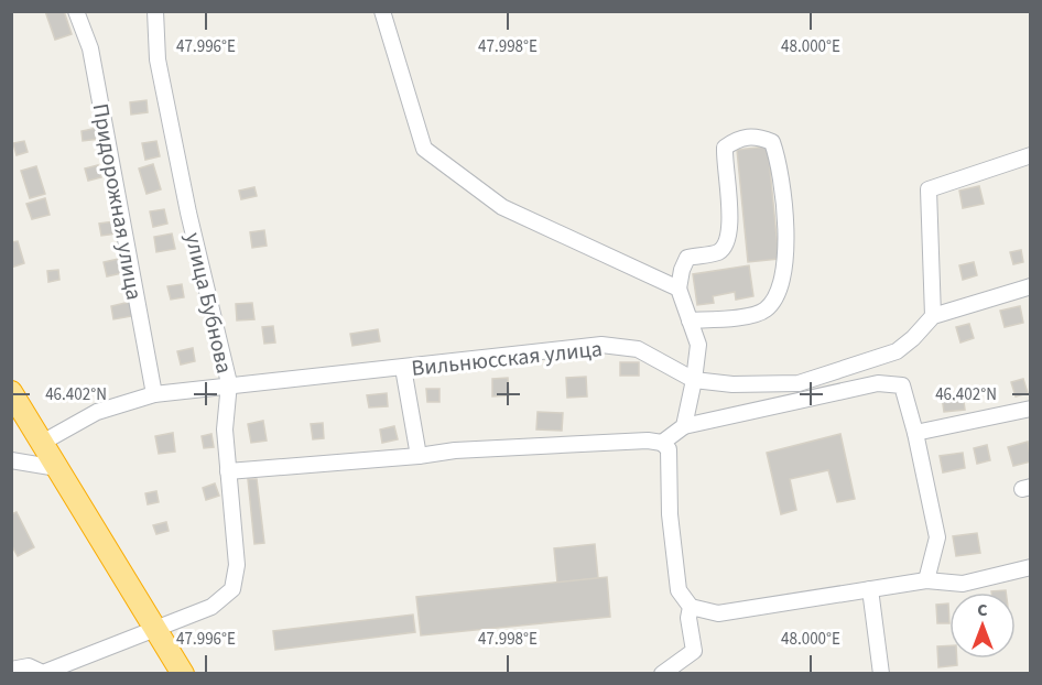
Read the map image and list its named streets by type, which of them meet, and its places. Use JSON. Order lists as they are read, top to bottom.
{
  "streets": {
    "street": ["Придорожная улица", "улица Бубнова", "Вильнюсская улица"]
  },
  "crossings": [
    ["Придорожная улица", "Вильнюсская улица"],
    ["улица Бубнова", "Вильнюсская улица"]
  ],
  "north": "top",
  "coordinates": [
    "47.996°E",
    "47.998°E",
    "48.000°E",
    "46.402°N"
  ]
}
